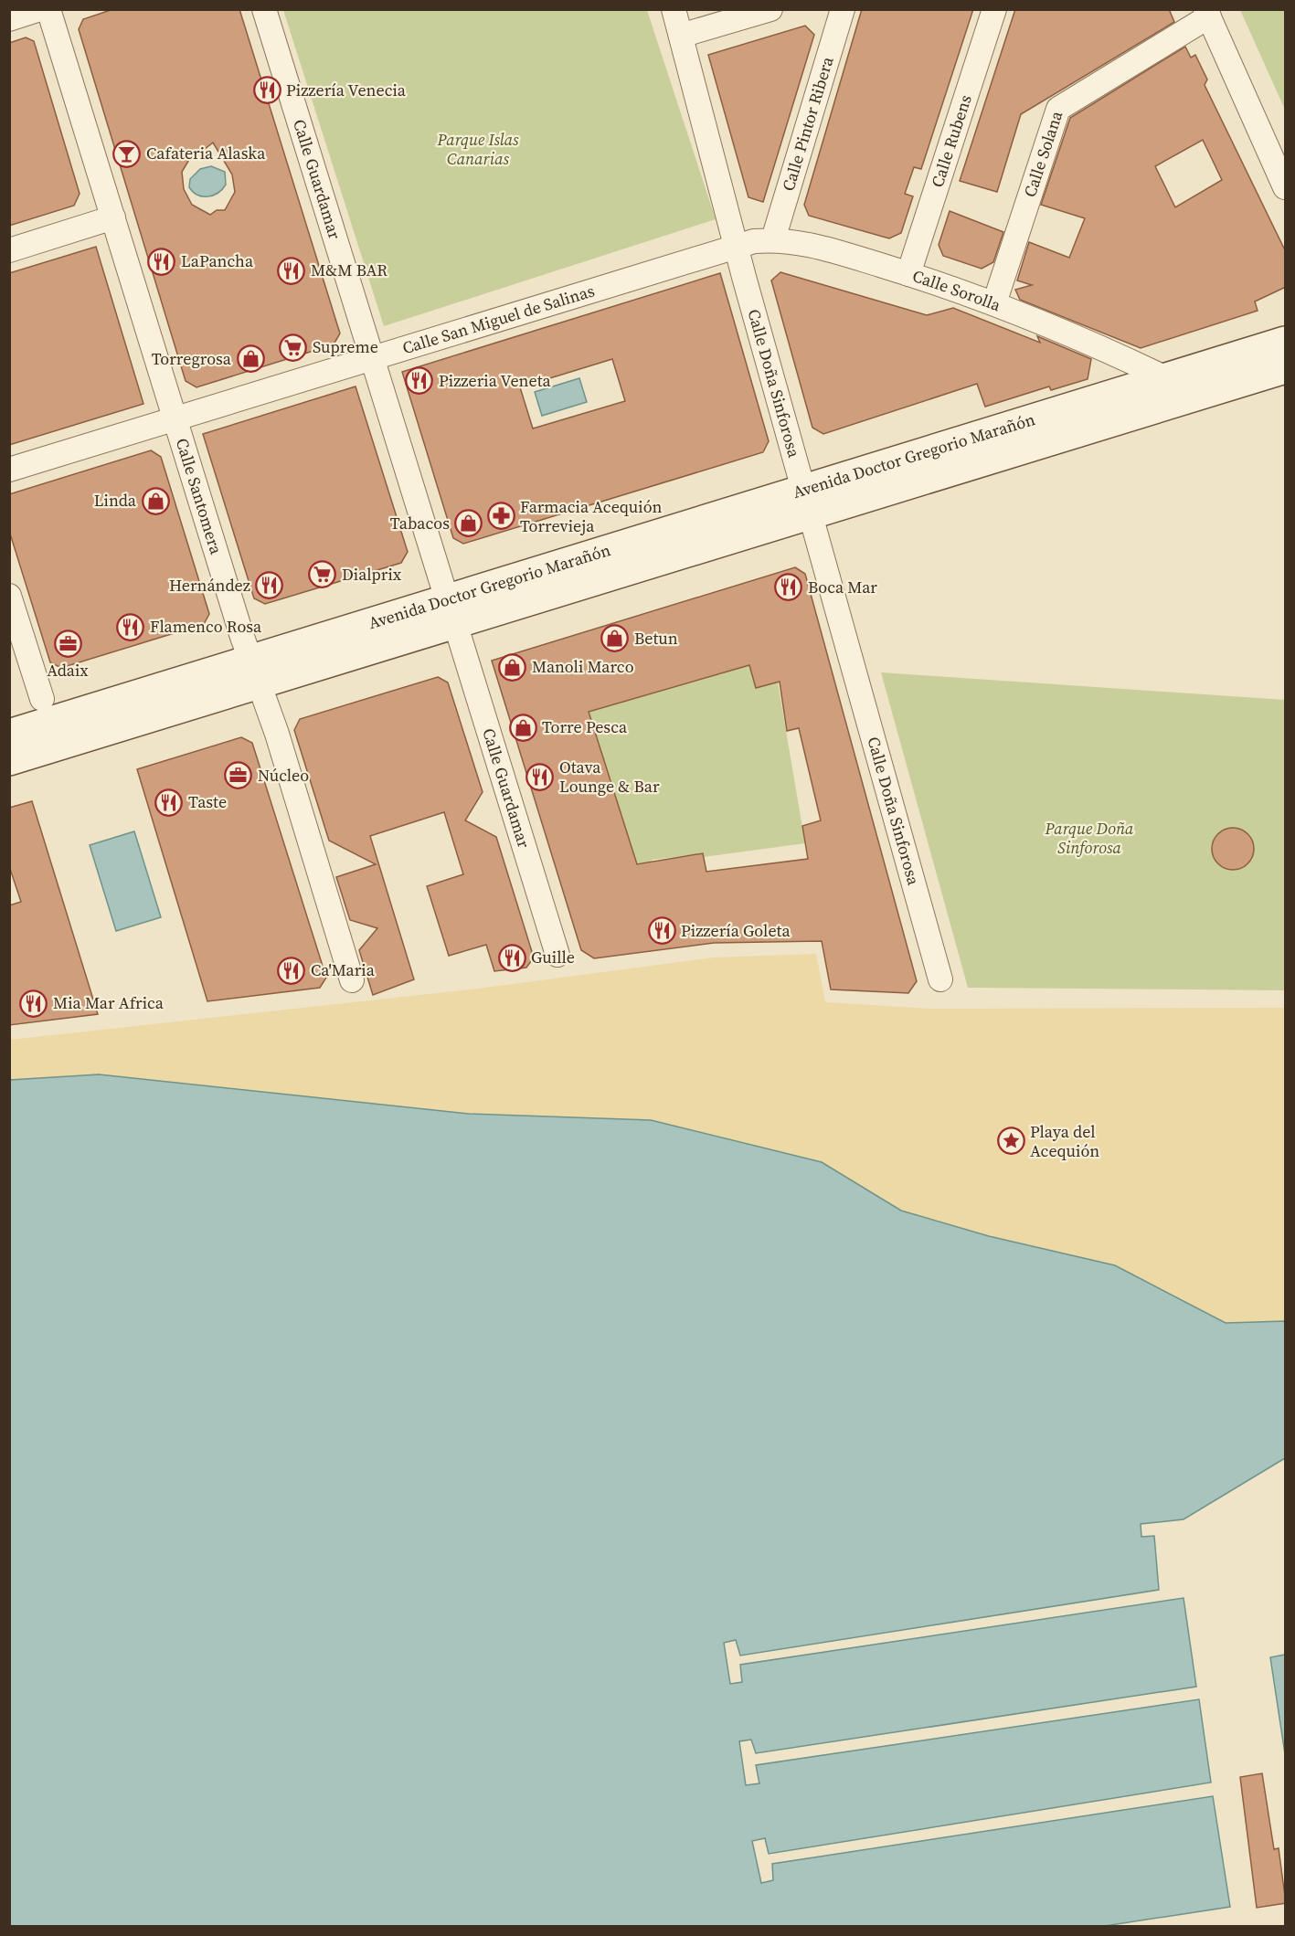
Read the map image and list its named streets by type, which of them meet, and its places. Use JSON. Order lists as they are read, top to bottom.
{
  "streets": {
    "street": [
      "Calle Pintor Ribera",
      "Calle Rubens",
      "Calle Solana",
      "Calle Guardamar",
      "Calle Sorolla",
      "Calle San Miguel de Salinas",
      "Calle Doña Sinforosa",
      "Avenida Doctor Gregorio Marañón",
      "Calle Santomera"
    ]
  },
  "crossings": [
    ["Calle Pintor Ribera", "Calle Sorolla"],
    ["Calle Rubens", "Calle Sorolla"],
    ["Calle Solana", "Calle Sorolla"],
    ["Calle Guardamar", "Calle San Miguel de Salinas"],
    ["Calle Guardamar", "Avenida Doctor Gregorio Marañón"],
    ["Calle Sorolla", "Calle San Miguel de Salinas"],
    ["Calle Sorolla", "Calle Doña Sinforosa"],
    ["Calle Sorolla", "Avenida Doctor Gregorio Marañón"],
    ["Calle San Miguel de Salinas", "Calle Doña Sinforosa"],
    ["Calle San Miguel de Salinas", "Calle Santomera"],
    ["Calle Doña Sinforosa", "Avenida Doctor Gregorio Marañón"],
    ["Avenida Doctor Gregorio Marañón", "Calle Santomera"]
  ],
  "parks": ["Parque Islas Canarias", "Parque Doña Sinforosa"],
  "places": {
    "restaurant": [
      "Pizzería Venecia",
      "LaPancha",
      "M&M BAR",
      "Pizzeria Veneta",
      "Hernández",
      "Boca Mar",
      "Flamenco Rosa",
      "Otava Lounge & Bar",
      "Taste",
      "Pizzería Goleta",
      "Guille",
      "Ca'Maria",
      "Mia Mar Africa"
    ],
    "bar": ["Cafateria Alaska"],
    "supermarket": ["Supreme", "Dialprix"],
    "shop": [
      "Torregrosa",
      "Linda",
      "Tabacos",
      "Betun",
      "Manoli Marco",
      "Torre Pesca"
    ],
    "pharmacy": ["Farmacia Acequión Torrevieja"],
    "office": ["Adaix", "Núcleo"],
    "place": ["Playa del Acequión"]
  }
}
